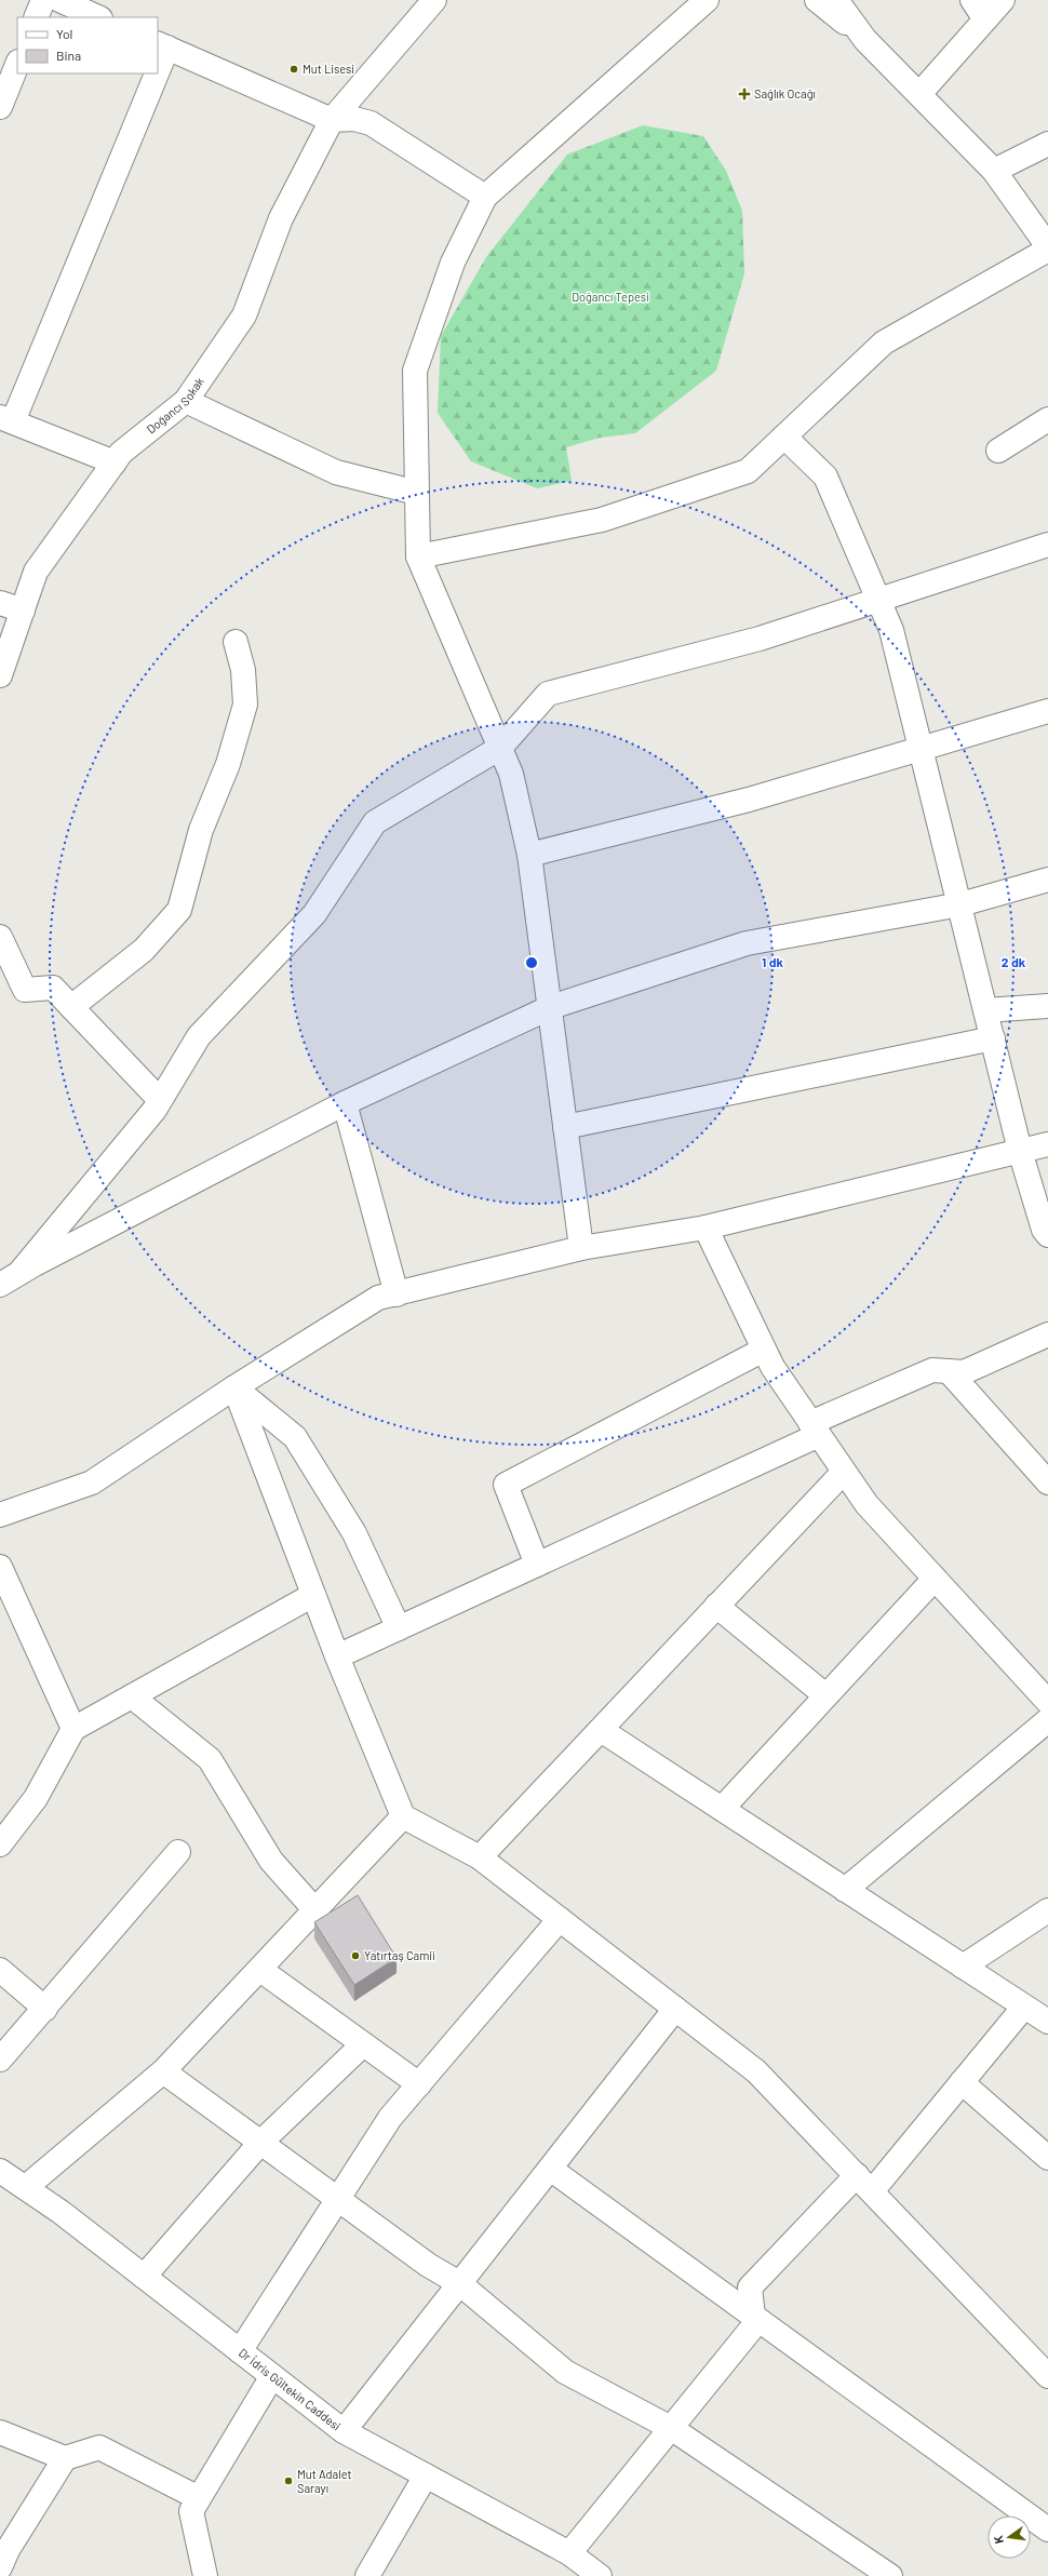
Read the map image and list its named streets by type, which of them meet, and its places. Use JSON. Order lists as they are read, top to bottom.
{
  "streets": {
    "street": ["Doğancı Sokak", "Dr İdris Gültekin Caddesi"]
  },
  "parks": ["Doğancı Tepesi"],
  "places": {
    "other": ["Mut Lisesi", "Yatırtaş Camii", "Mut Adalet Sarayı"],
    "health": ["Sağlık Ocağı"]
  },
  "legend": ["Yol", "Bina"],
  "north": "left",
  "rings": ["1 dk", "2 dk"]
}
